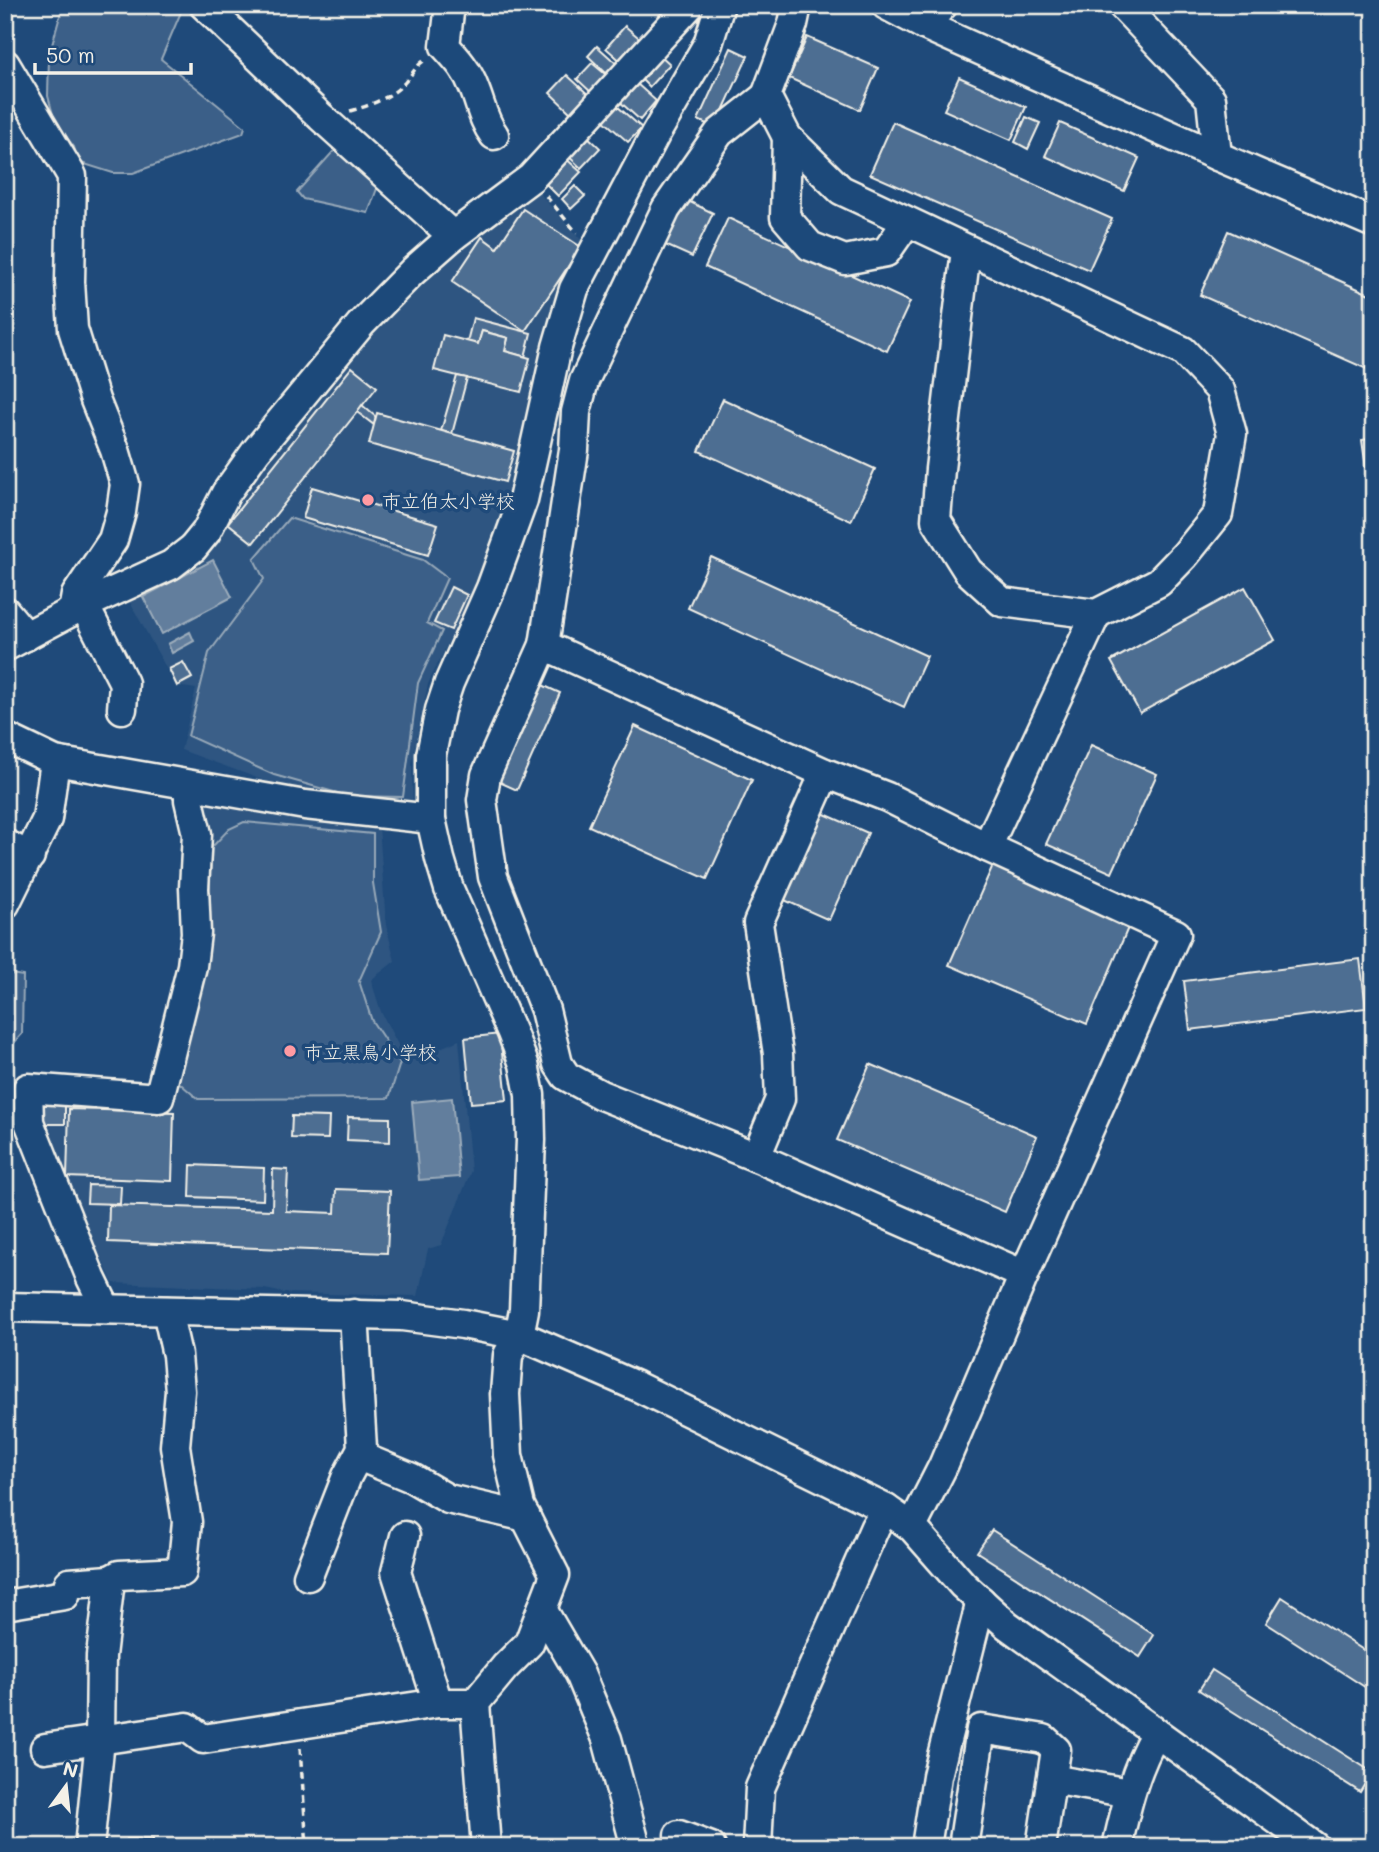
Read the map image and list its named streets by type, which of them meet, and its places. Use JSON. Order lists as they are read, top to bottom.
{
  "places": ["市立伯太小学校", "市立黒鳥小学校"],
  "scale_bar": "50 m",
  "north": "top"
}
